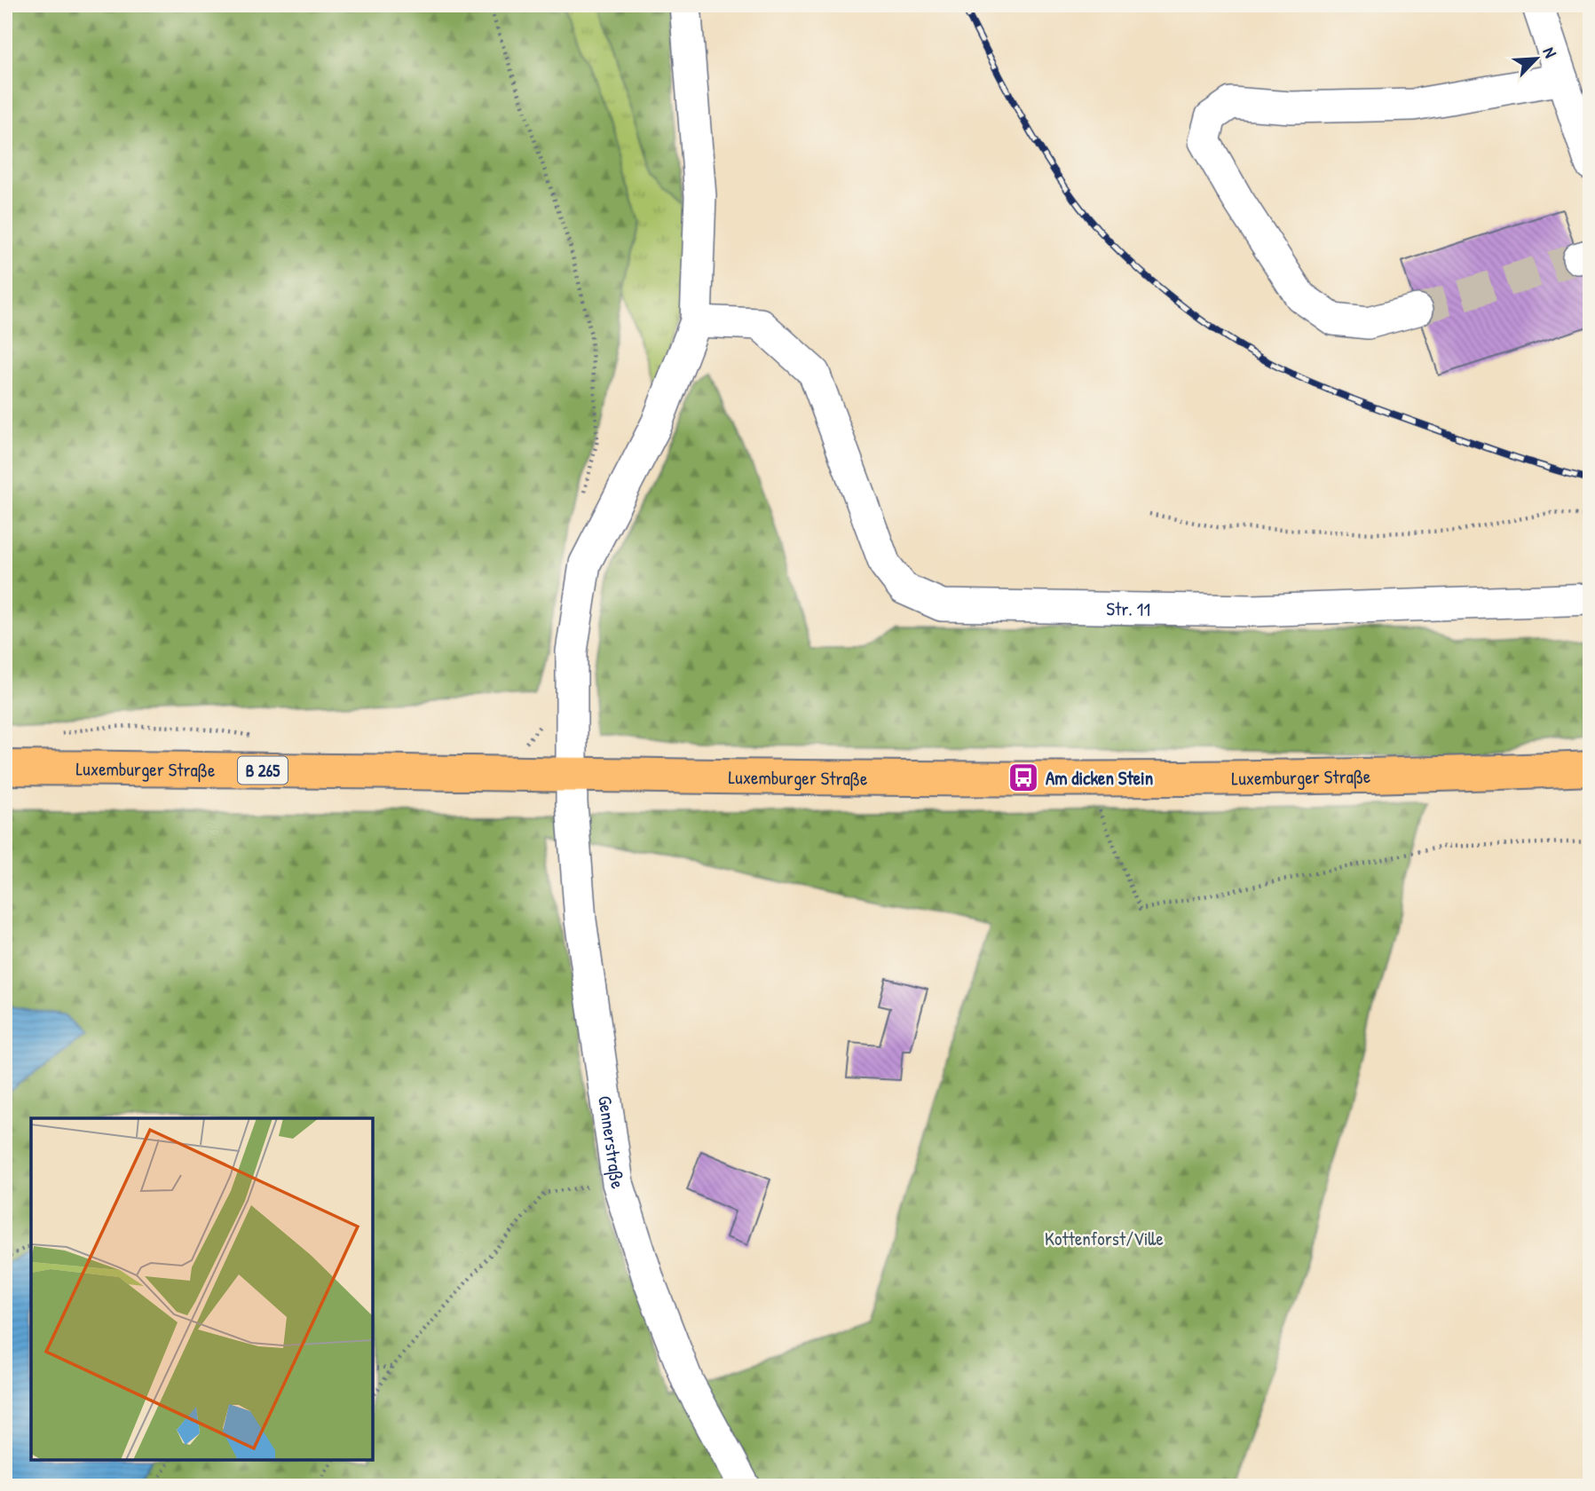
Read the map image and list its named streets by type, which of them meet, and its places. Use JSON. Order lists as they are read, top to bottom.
{
  "streets": {
    "main road": ["Luxemburger Straße", "B 265"],
    "street": ["Str. 11", "Gennerstraße"]
  },
  "crossings": [
    ["Str. 11", "Gennerstraße"],
    ["Luxemburger Straße", "Gennerstraße"]
  ],
  "parks": ["Kottenforst/Ville"],
  "places": {
    "bus stop": ["Am dicken Stein"]
  },
  "north": "top right"
}
